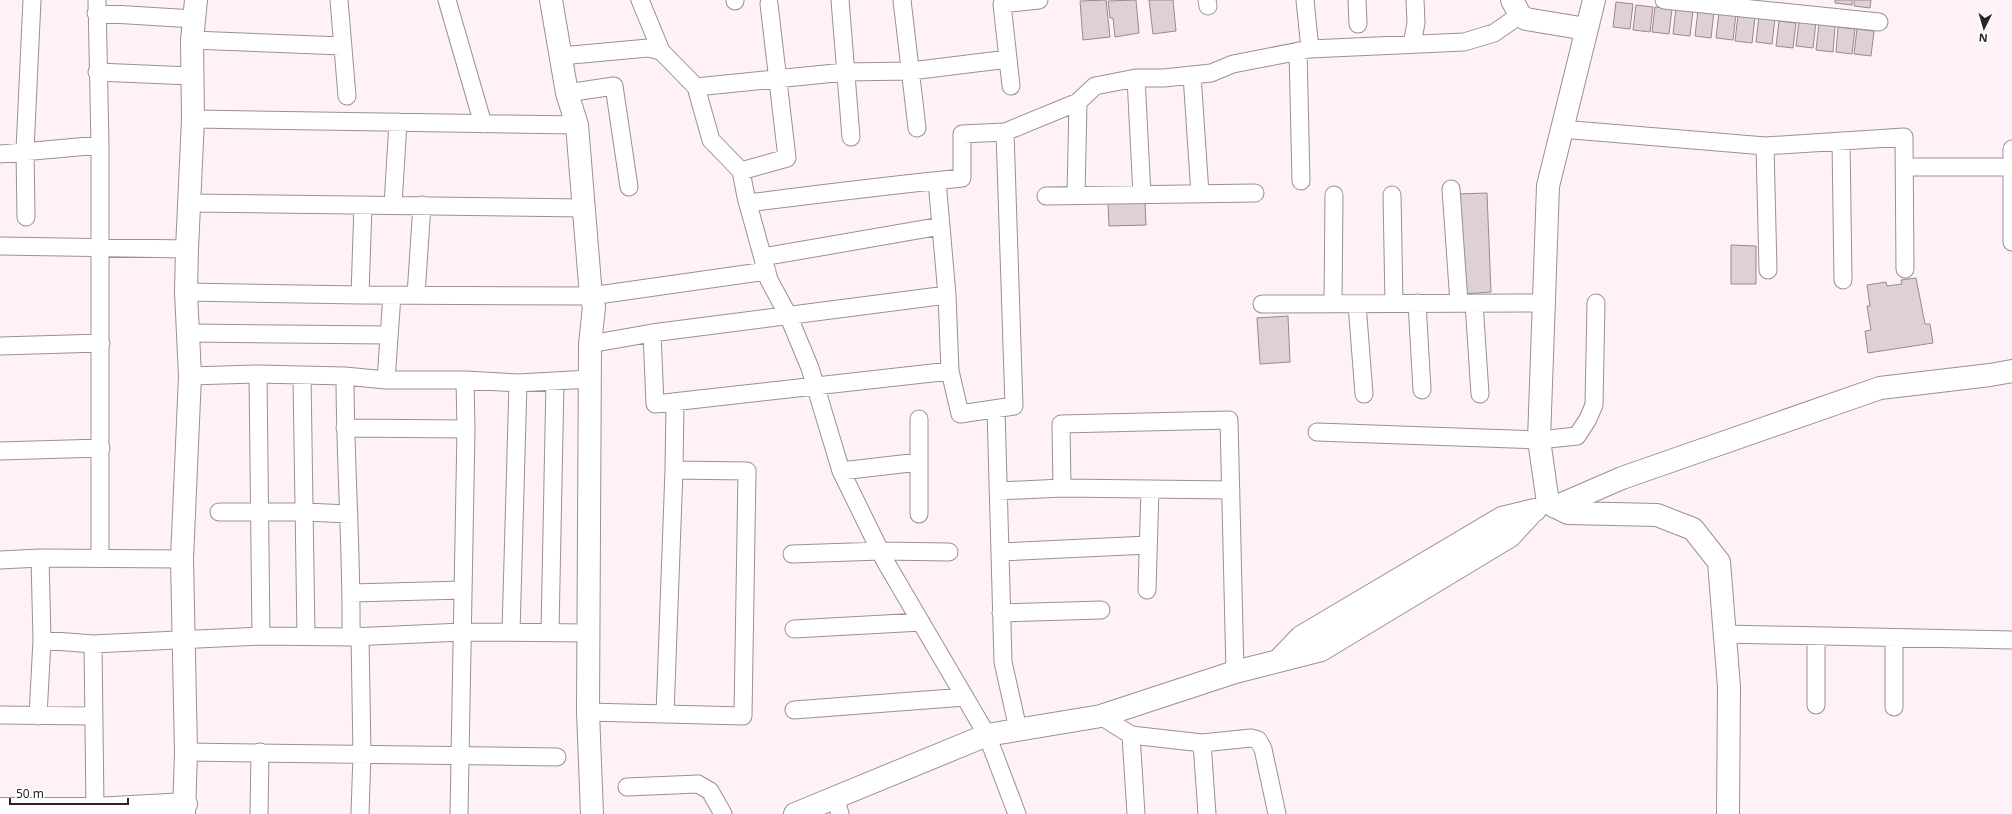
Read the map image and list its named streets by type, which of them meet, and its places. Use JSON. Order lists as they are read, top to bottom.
{
  "scale_bar": "50 m",
  "north": "bottom"
}
